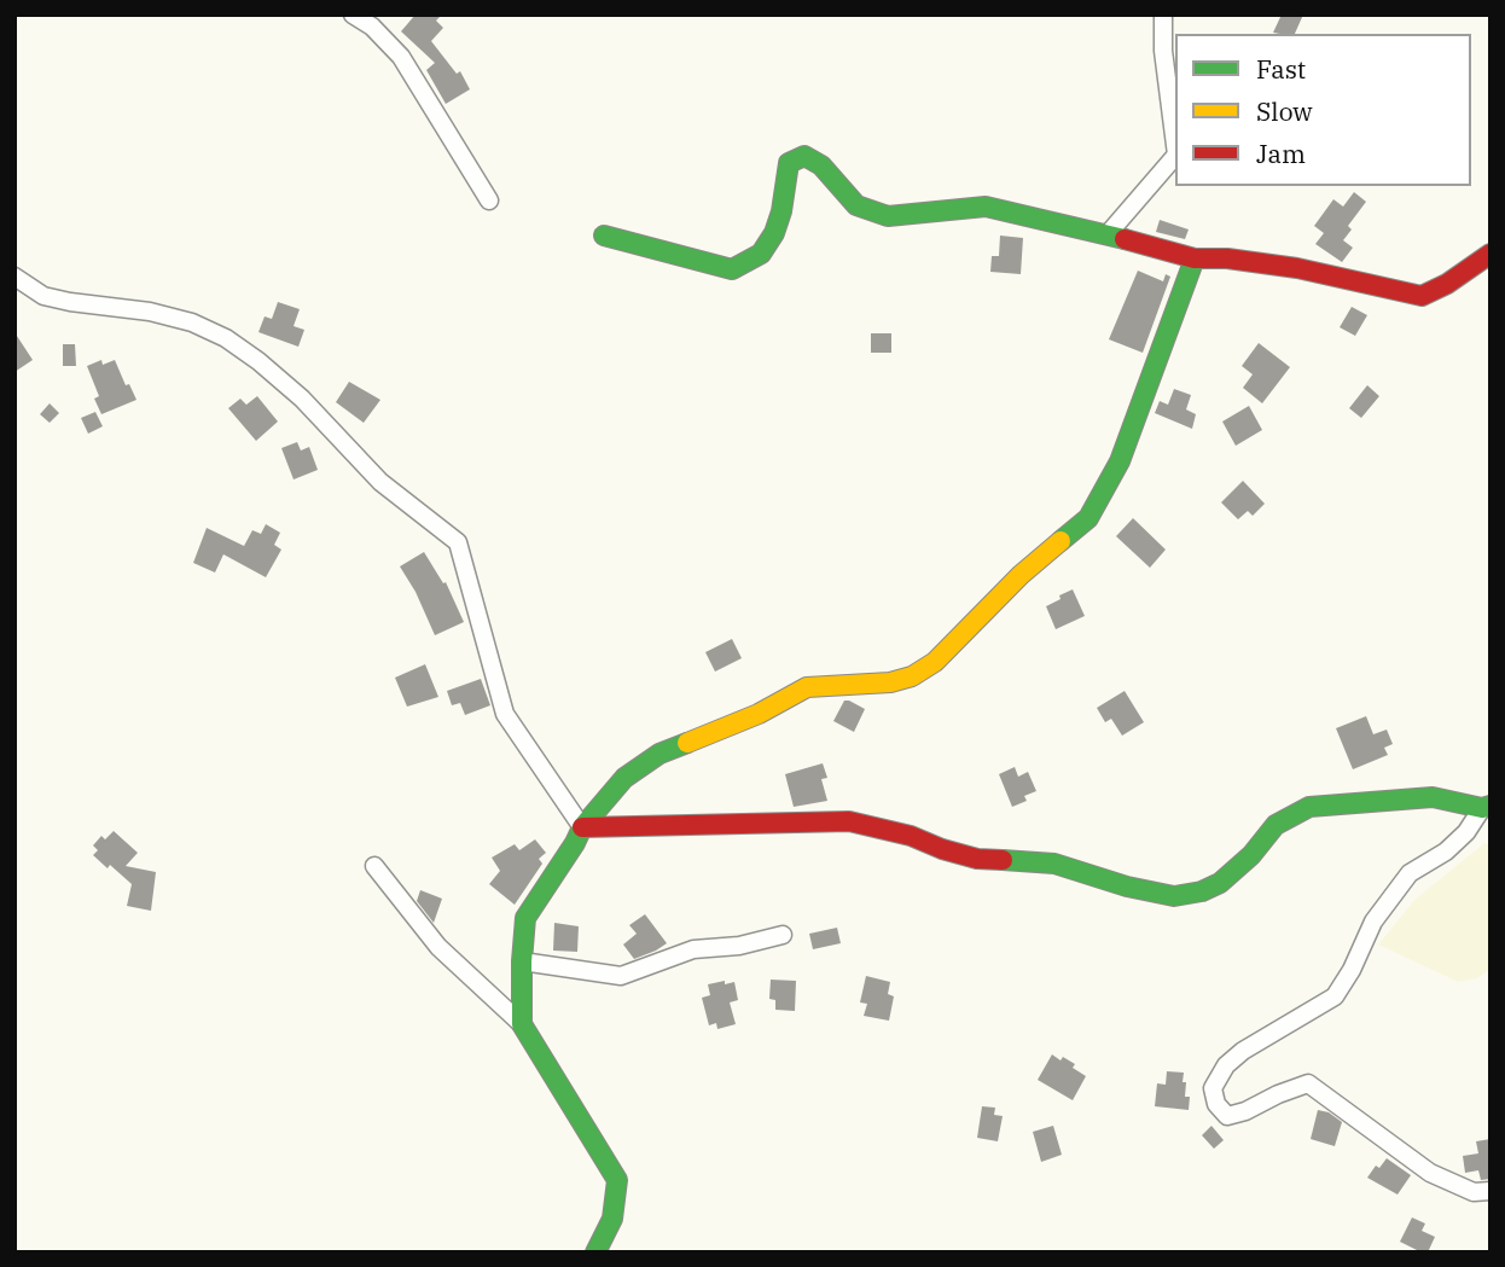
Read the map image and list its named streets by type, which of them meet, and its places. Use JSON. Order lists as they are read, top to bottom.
{
  "legend": ["Fast", "Slow", "Jam"]
}
